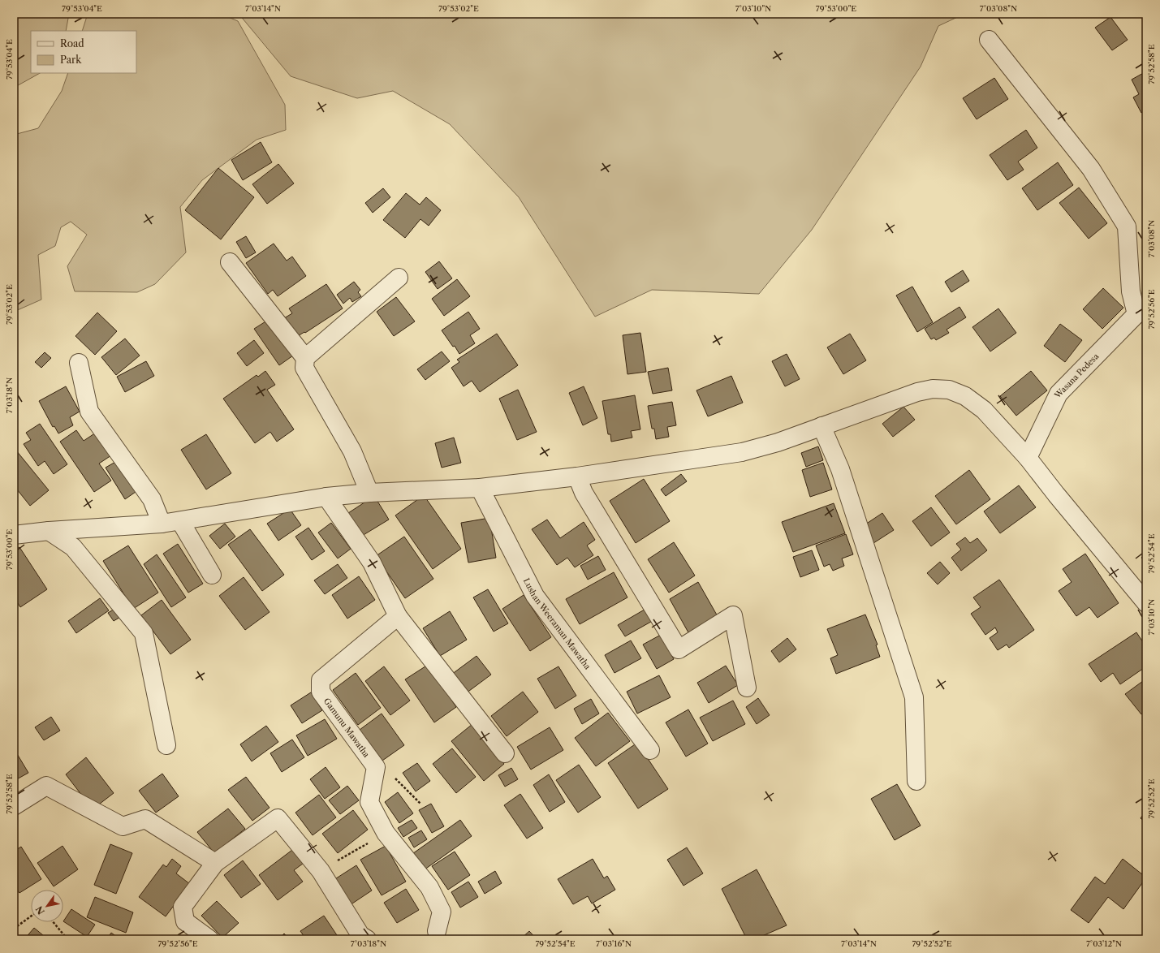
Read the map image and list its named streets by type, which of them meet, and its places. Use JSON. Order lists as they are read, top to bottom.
{
  "streets": {
    "street": ["Wasana Pedesa", "Lushan Weeraman Mawatha", "Gamunu Mawatha"]
  },
  "legend": ["Road", "Park"],
  "north": "bottom left",
  "coordinates": [
    "79°53'04\"E",
    "7°03'14\"N",
    "79°53'02\"E",
    "7°03'10\"N",
    "79°53'00\"E",
    "7°03'08\"N",
    "79°52'58\"E",
    "79°52'56\"E",
    "7°03'18\"N",
    "79°52'54\"E",
    "79°52'52\"E",
    "7°03'16\"N",
    "7°03'12\"N"
  ]
}
